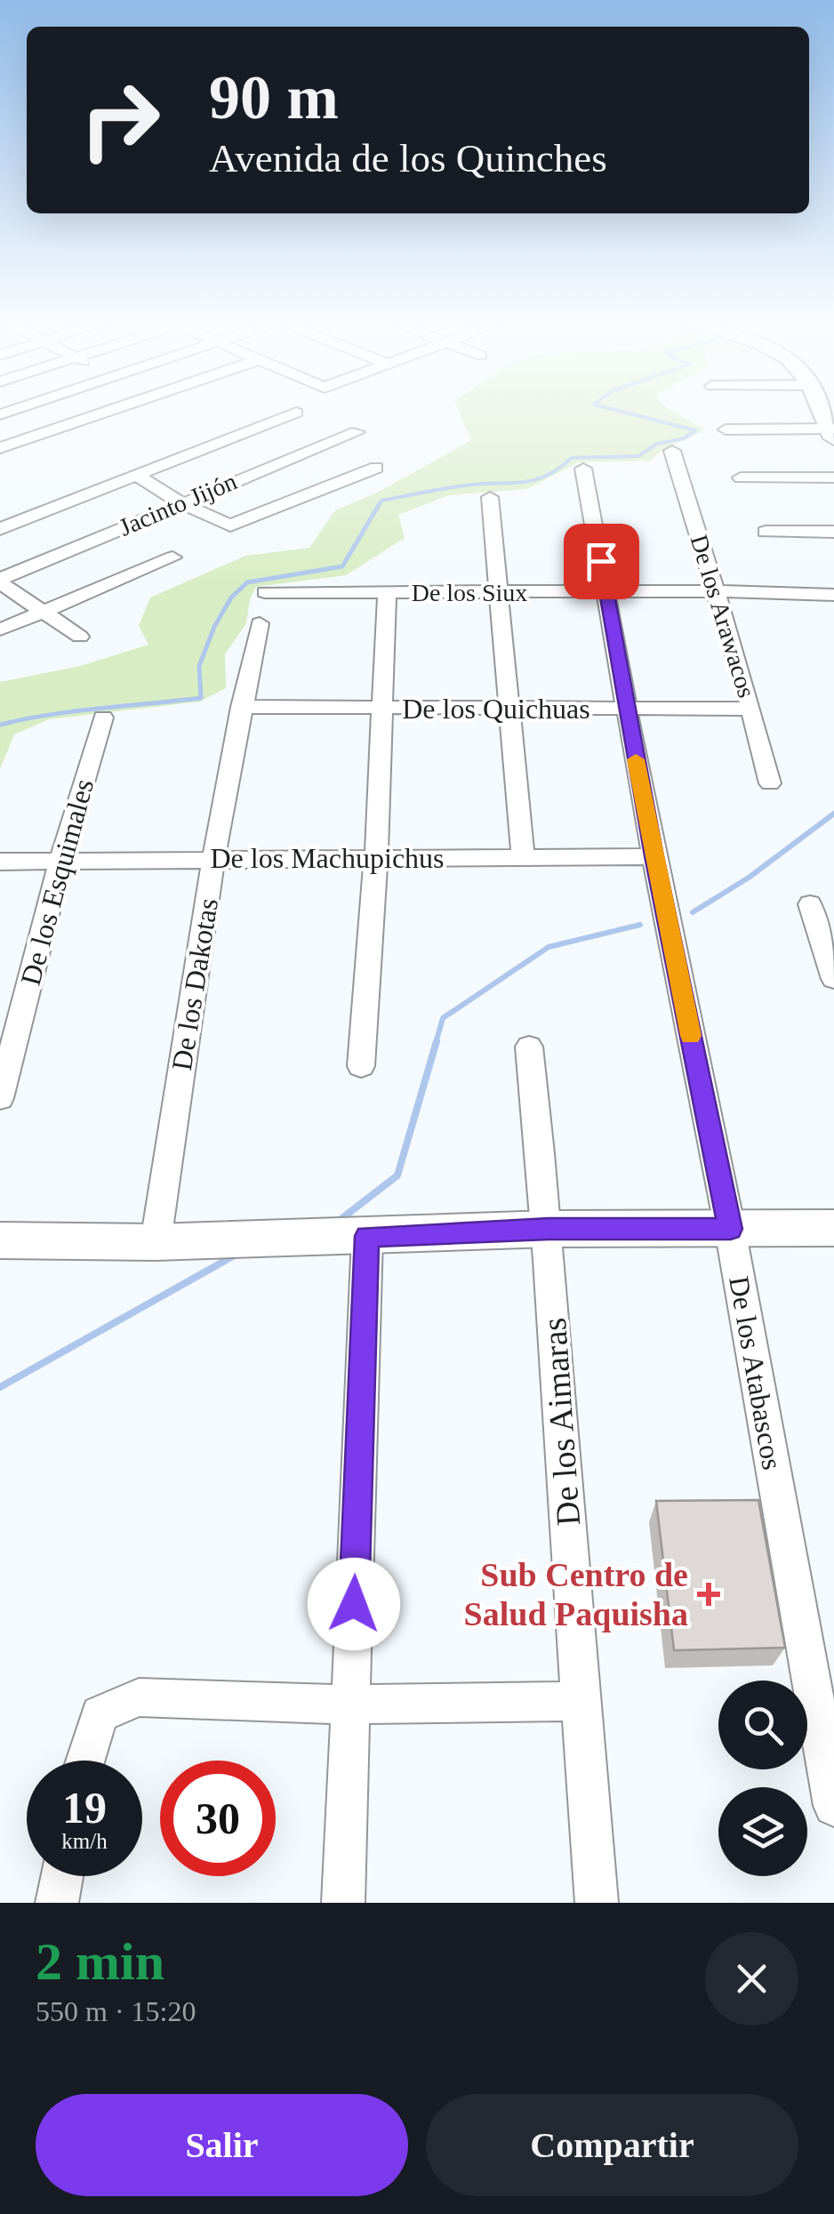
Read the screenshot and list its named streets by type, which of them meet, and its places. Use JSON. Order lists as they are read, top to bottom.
{
  "streets": {
    "street": [
      "Jacinto Jijón",
      "De los Siux",
      "De los Arawacos",
      "De los Quichuas",
      "De los Machupichus",
      "De los Esquimales",
      "De los Dakotas",
      "De los Atabascos",
      "De los Aimaras"
    ]
  },
  "crossings": [
    ["De los Siux", "De los Arawacos"],
    ["De los Siux", "De los Atabascos"],
    ["De los Arawacos", "De los Quichuas"],
    ["De los Quichuas", "De los Dakotas"],
    ["De los Quichuas", "De los Atabascos"],
    ["De los Machupichus", "De los Esquimales"],
    ["De los Machupichus", "De los Dakotas"],
    ["De los Machupichus", "De los Atabascos"]
  ],
  "places": {
    "health": ["Sub Centro de Salud Paquisha"]
  },
  "page": {
    "turn": ["90 m", "Avenida de los Quinches"],
    "speed": "19 km/h",
    "limit": "30",
    "heading": ["2 min", "550 m · 15:20"],
    "buttons": ["Salir", "Compartir"]
  }
}
